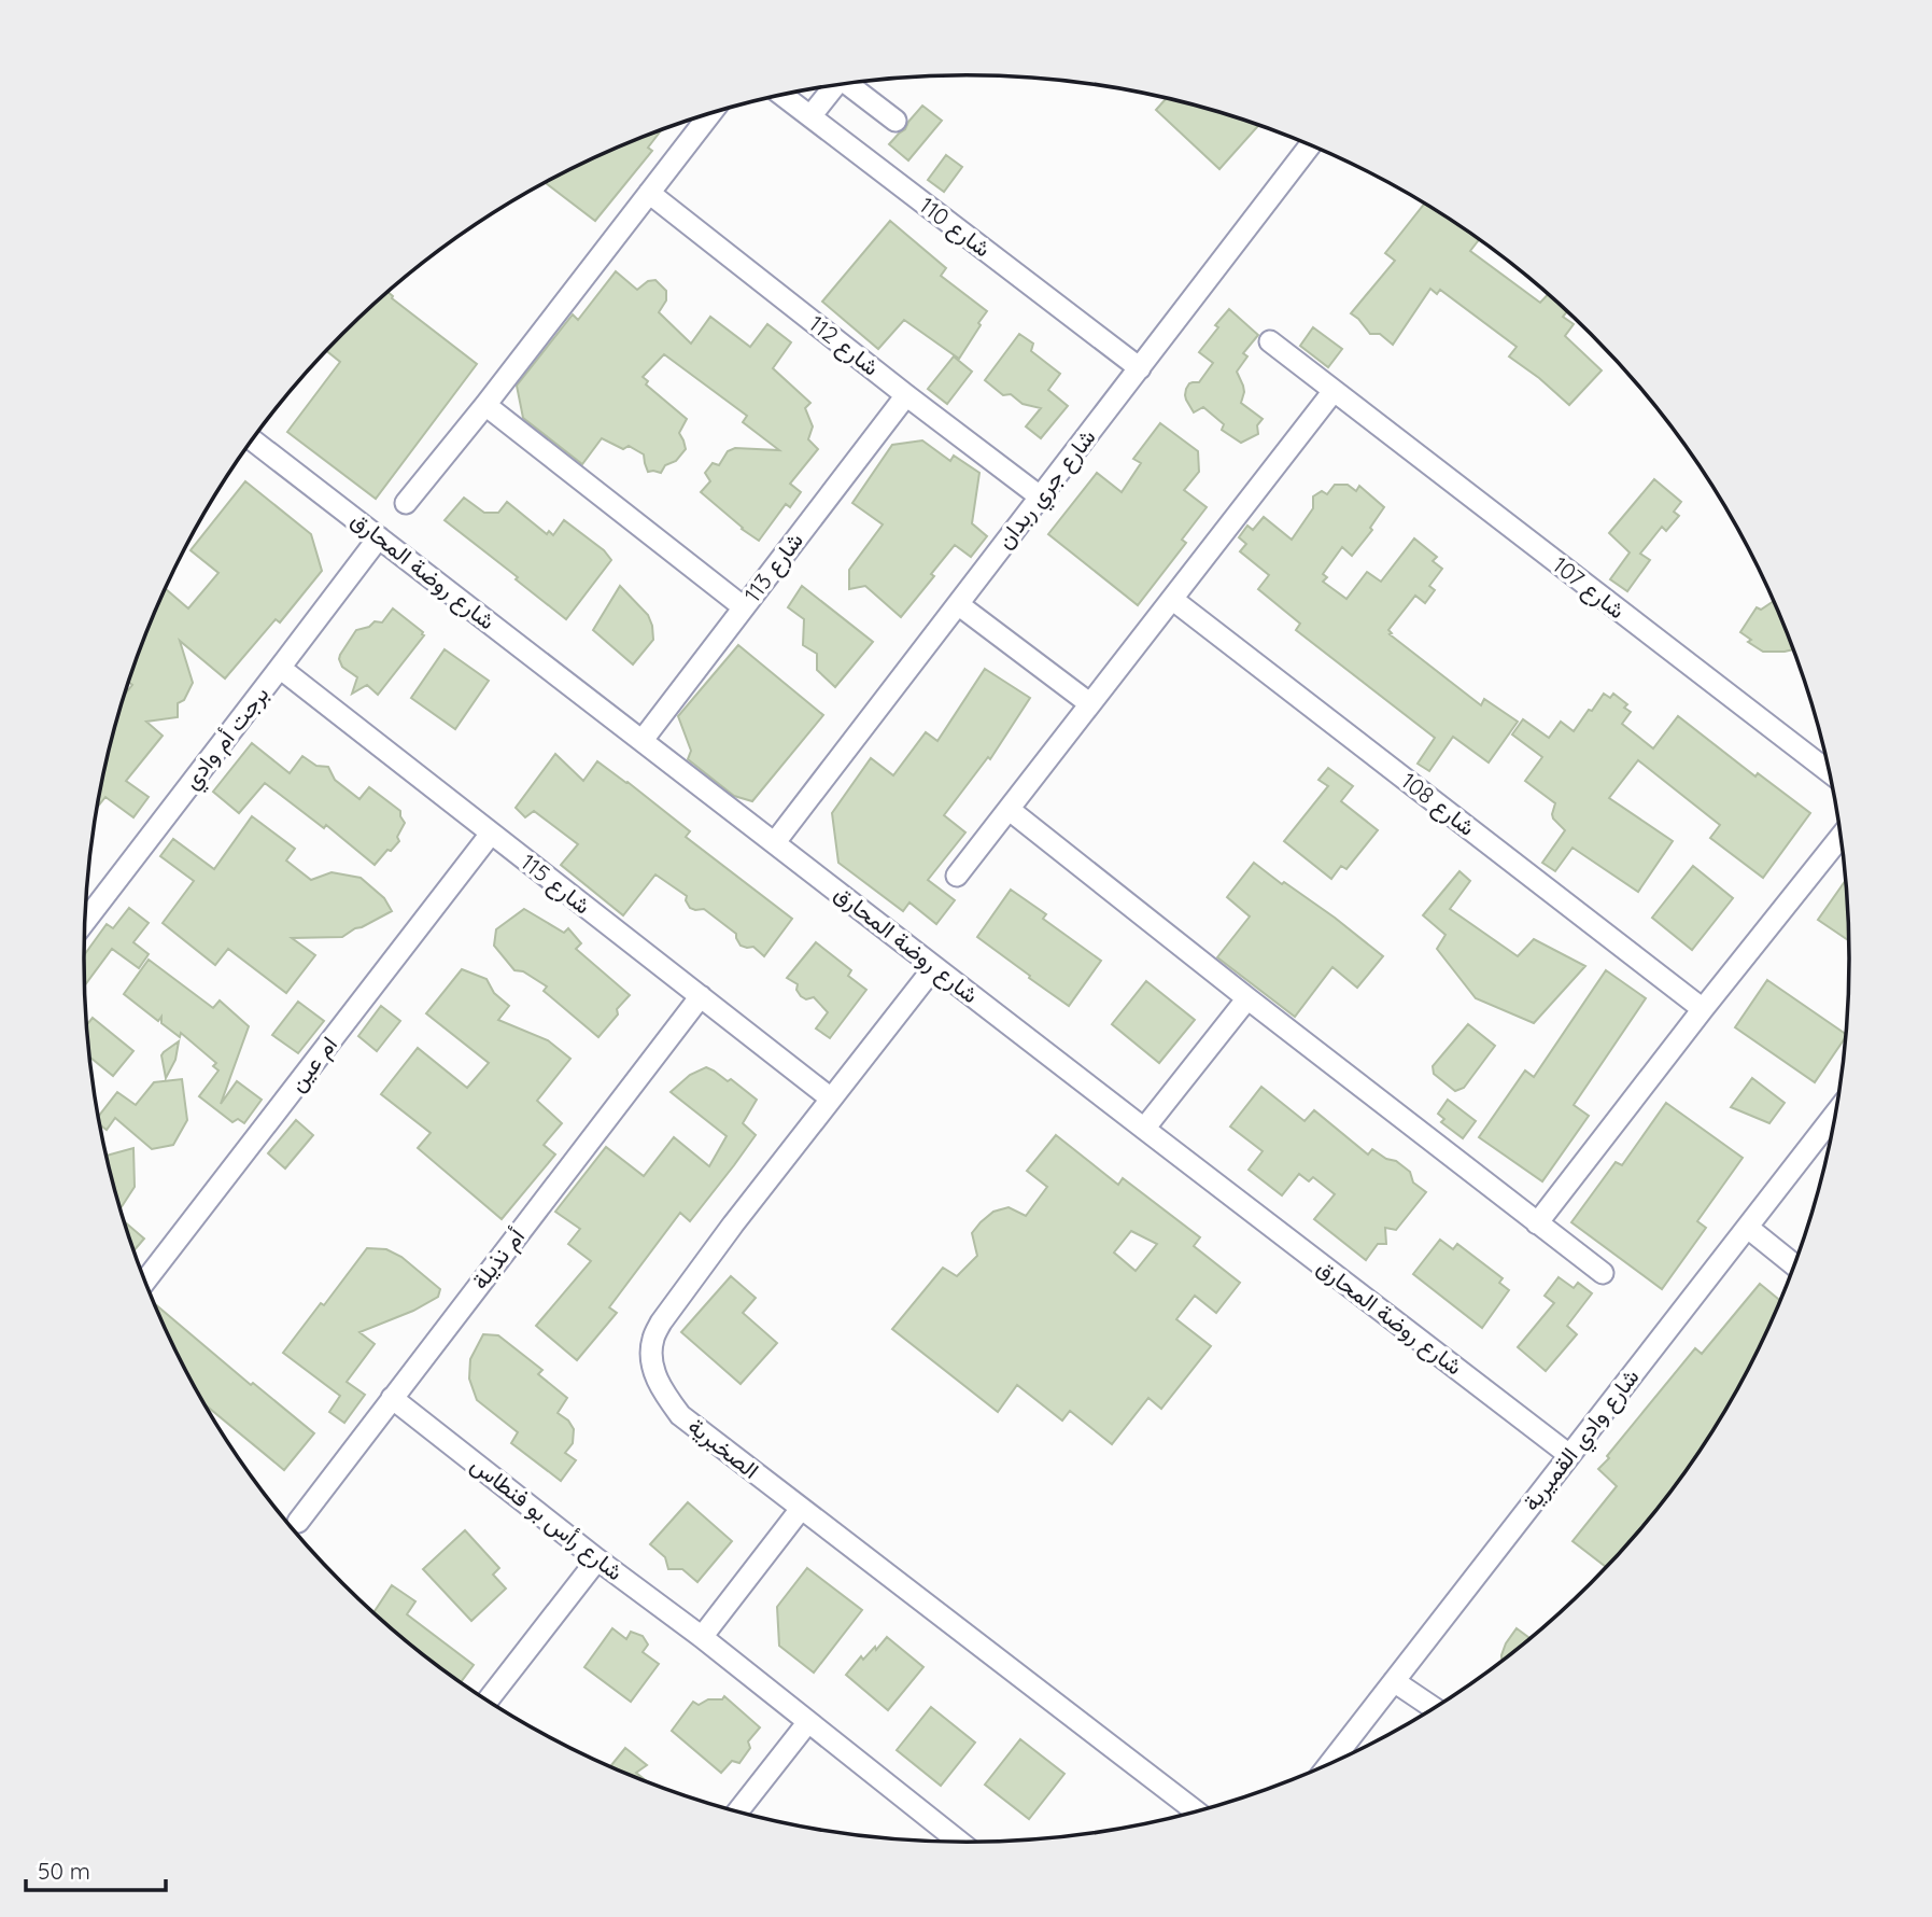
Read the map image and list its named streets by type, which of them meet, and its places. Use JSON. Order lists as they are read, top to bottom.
{
  "streets": {
    "street": [
      "شارع 110",
      "شارع 112",
      "شارع جري ربدان",
      "شارع 113",
      "شارع روضة المحارق",
      "شارع 107",
      "برجت أم وادي",
      "شارع 108",
      "شارع 115",
      "ام عين",
      "أم نذيلة",
      "شارع وادي القميرية",
      "الصخبرية",
      "شارع رأس بو فنطاس"
    ]
  },
  "crossings": [
    ["شارع 110", "شارع جري ربدان"],
    ["شارع 112", "شارع جري ربدان"],
    ["شارع 112", "شارع 113"],
    ["شارع جري ربدان", "شارع روضة المحارق"],
    ["شارع 113", "شارع روضة المحارق"],
    ["شارع روضة المحارق", "برجت أم وادي"],
    ["شارع روضة المحارق", "شارع وادي القميرية"],
    ["شارع روضة المحارق", "الصخبرية"],
    ["برجت أم وادي", "شارع 115"],
    ["شارع 115", "ام عين"],
    ["شارع 115", "أم نذيلة"],
    ["شارع 115", "الصخبرية"],
    ["أم نذيلة", "شارع رأس بو فنطاس"]
  ],
  "scale_bar": "50 m"
}
